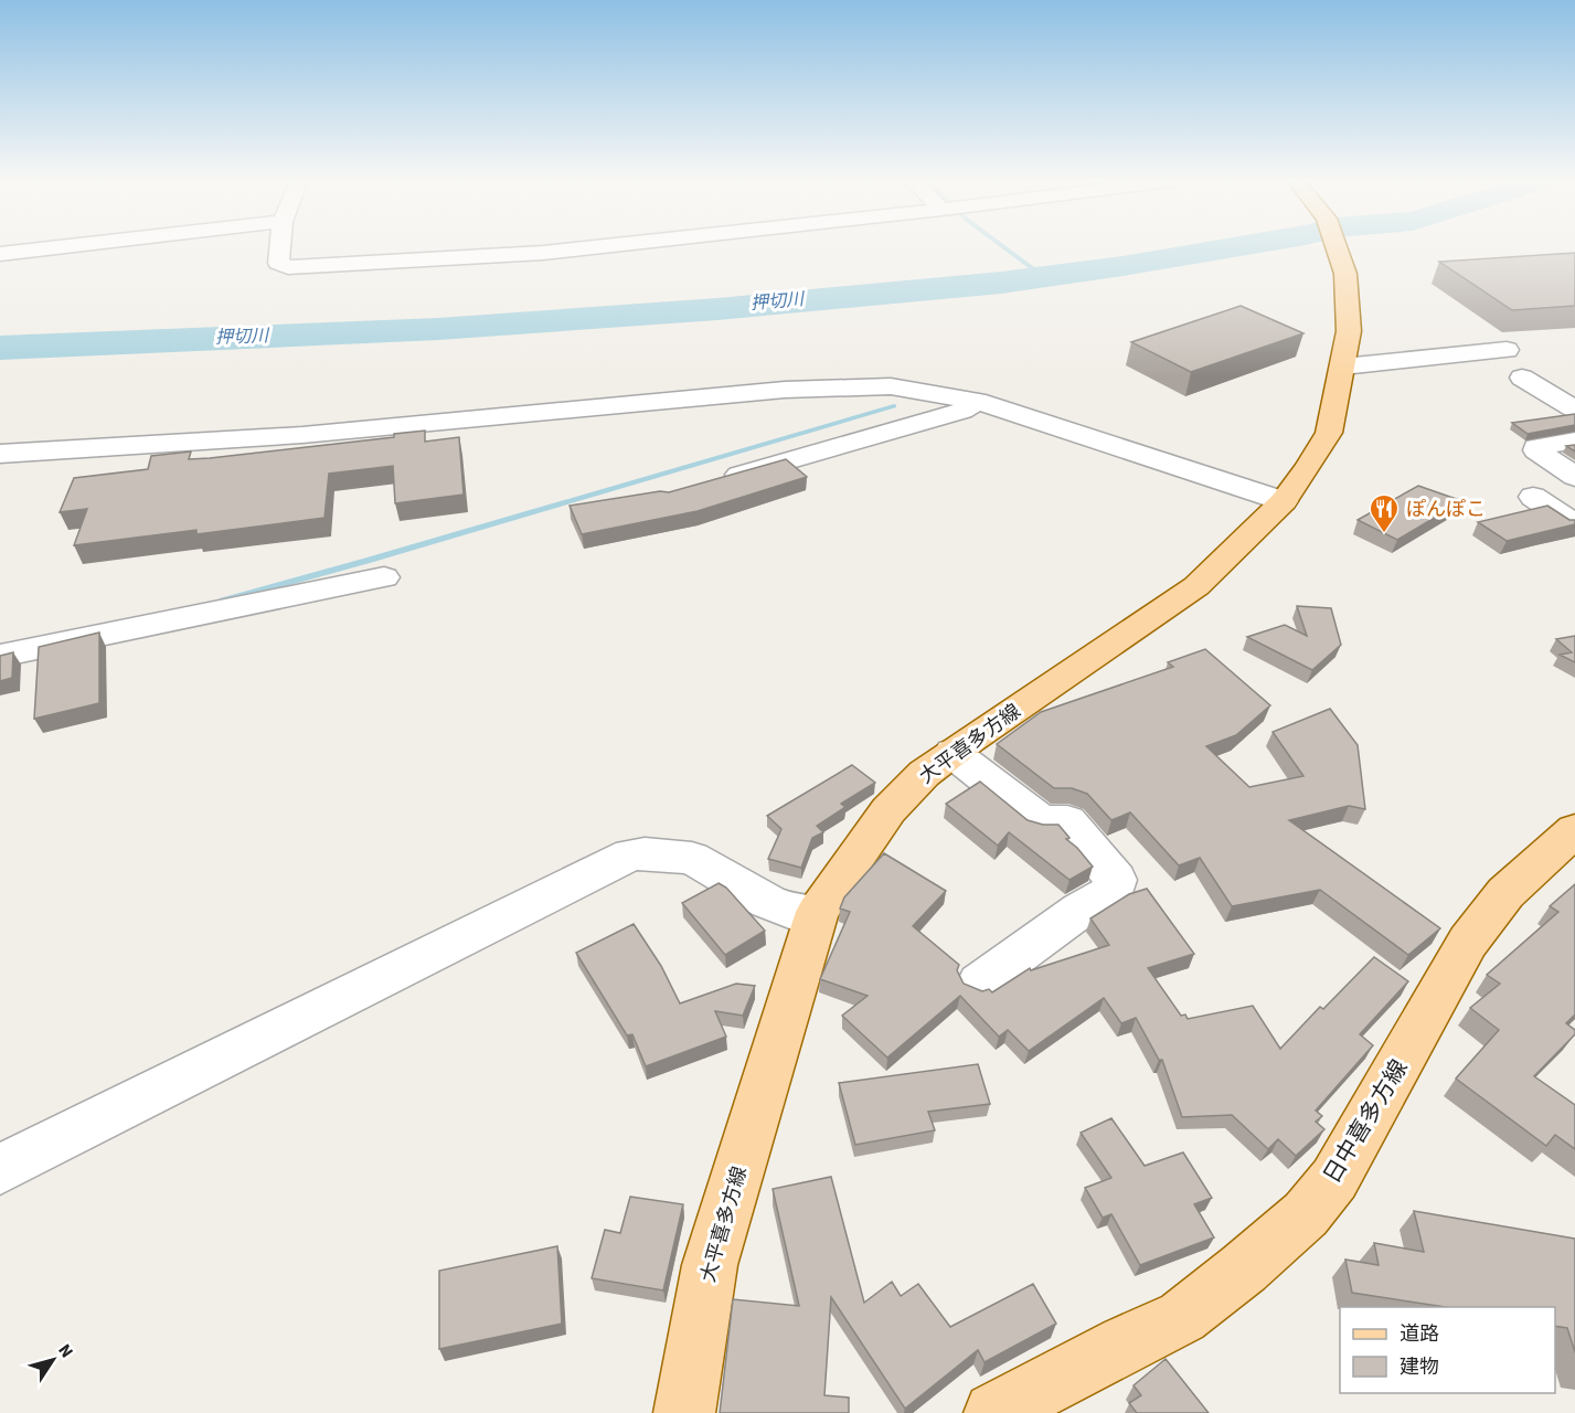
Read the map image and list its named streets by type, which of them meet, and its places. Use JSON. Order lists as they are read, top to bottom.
{
  "streets": {
    "main road": ["大平喜多方線", "日中喜多方線"]
  },
  "water": ["押切川"],
  "places": {
    "restaurant": ["ぽんぽこ"]
  },
  "legend": ["道路", "建物"],
  "north": "top right"
}
